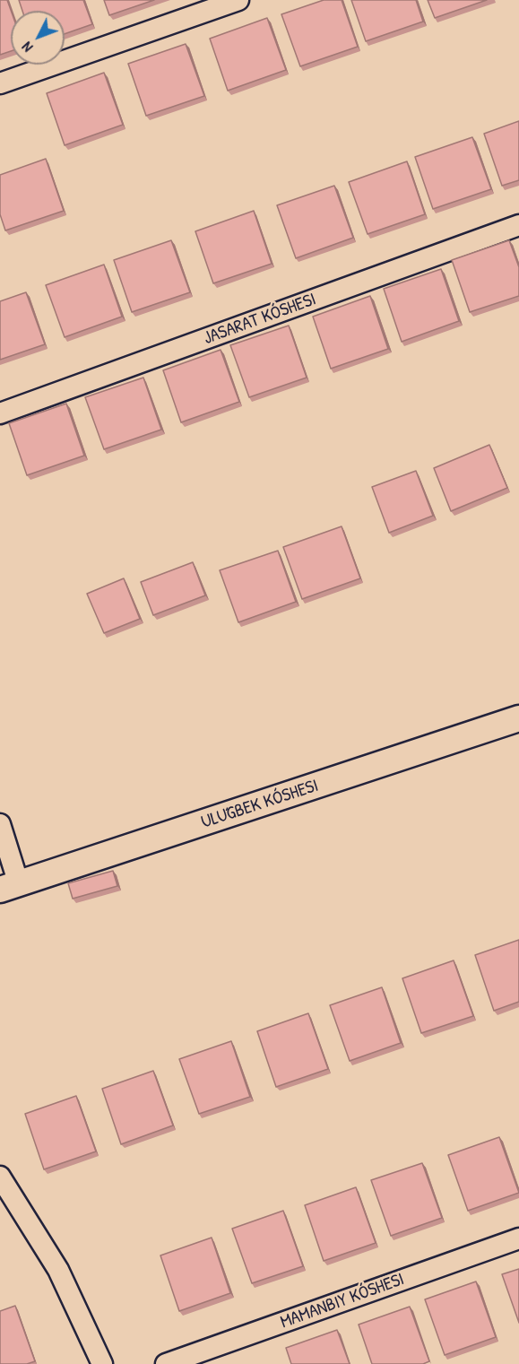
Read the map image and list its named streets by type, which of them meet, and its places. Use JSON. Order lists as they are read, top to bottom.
{
  "streets": {
    "street": ["JASARAT KÓSHESI", "ULUǴBEK KÓSHESI", "MAMANBIY KÓSHESI"]
  },
  "north": "bottom left"
}
